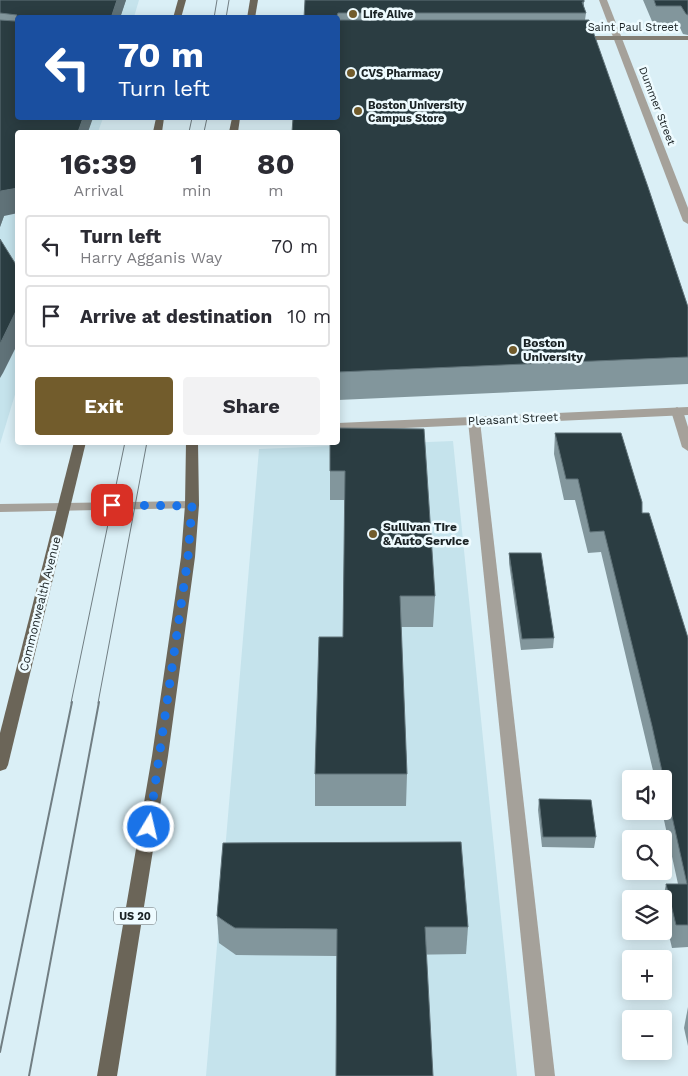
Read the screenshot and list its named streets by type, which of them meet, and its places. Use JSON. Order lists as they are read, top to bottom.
{
  "streets": {
    "main road": ["Saint Paul Street", "Commonwealth Avenue", "US 20"],
    "street": ["Dummer Street", "Pleasant Street"]
  },
  "crossings": [
    ["Saint Paul Street", "Dummer Street"]
  ],
  "places": [
    "Life Alive",
    "CVS Pharmacy",
    "Boston University Campus Store",
    "Boston University",
    "Sullivan Tire & Auto Service"
  ],
  "page": {
    "turn": ["70 m", "Turn left"],
    "eta": [
      "16:39",
      "Arrival",
      "1",
      "min",
      "80",
      "m"
    ],
    "list": [
      {
        "name": "Turn left",
        "note": "Harry Agganis Way",
        "value": "70 m"
      },
      {
        "name": "Arrive at destination",
        "value": "10 m"
      }
    ],
    "buttons": ["Exit", "Share"],
    "map_buttons": ["+", "−"]
  }
}
